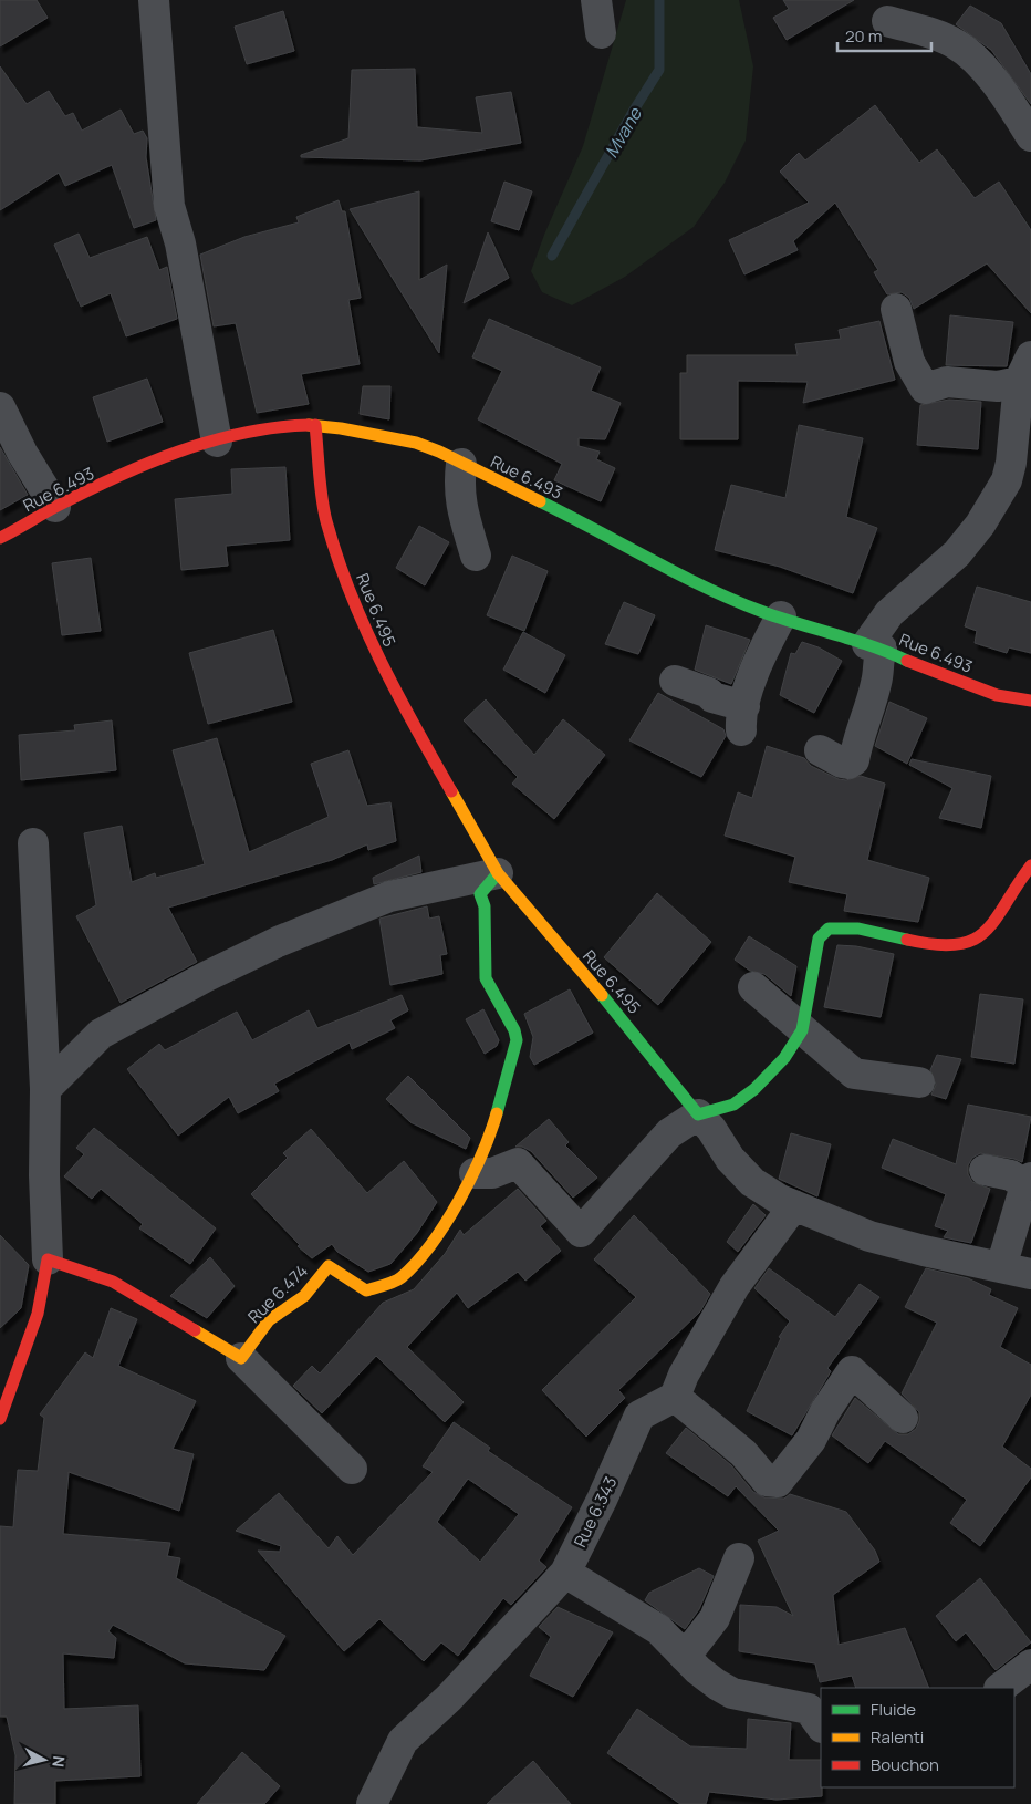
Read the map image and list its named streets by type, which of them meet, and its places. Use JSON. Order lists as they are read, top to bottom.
{
  "streets": {
    "street": [
      "Rue 6.493",
      "Rue 6.495",
      "Rue 6.474",
      "Rue 6.343"
    ]
  },
  "crossings": [
    ["Rue 6.493", "Rue 6.495"],
    ["Rue 6.495", "Rue 6.474"]
  ],
  "water": ["Mvane"],
  "legend": ["Fluide", "Ralenti", "Bouchon"],
  "scale_bar": "20 m",
  "north": "right"
}
